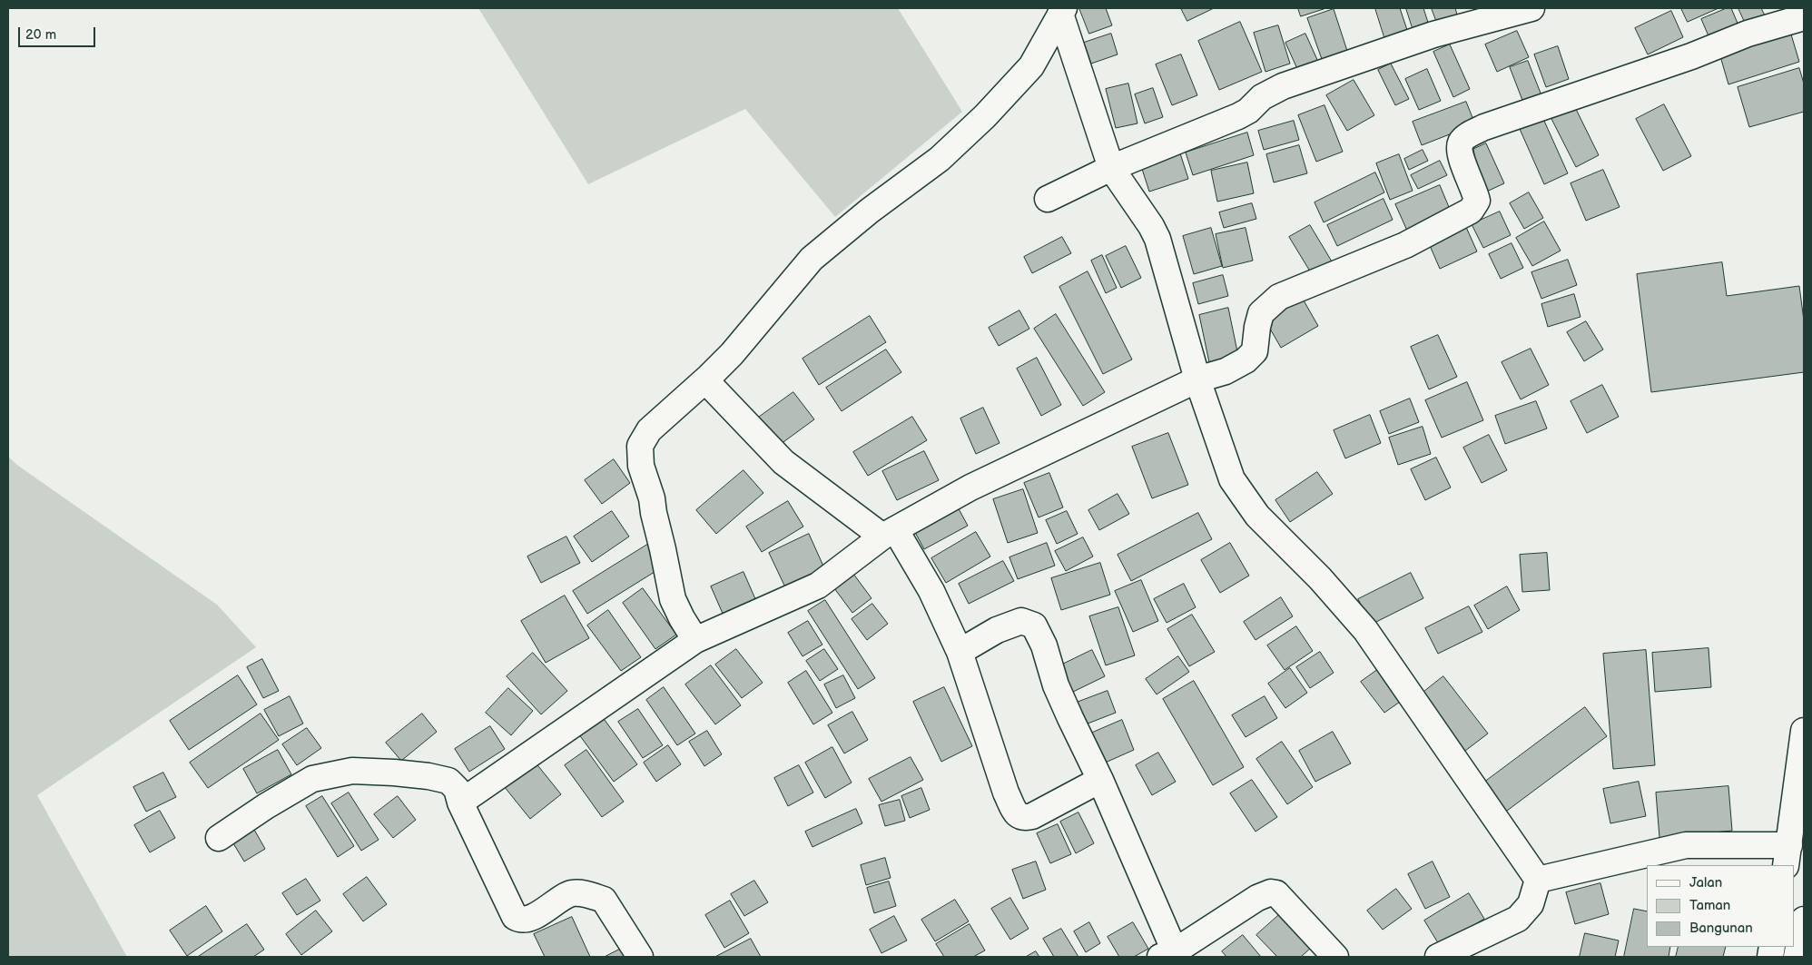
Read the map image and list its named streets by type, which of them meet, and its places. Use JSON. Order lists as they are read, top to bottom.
{
  "legend": ["Jalan", "Taman", "Bangunan"],
  "scale_bar": "20 m"
}
